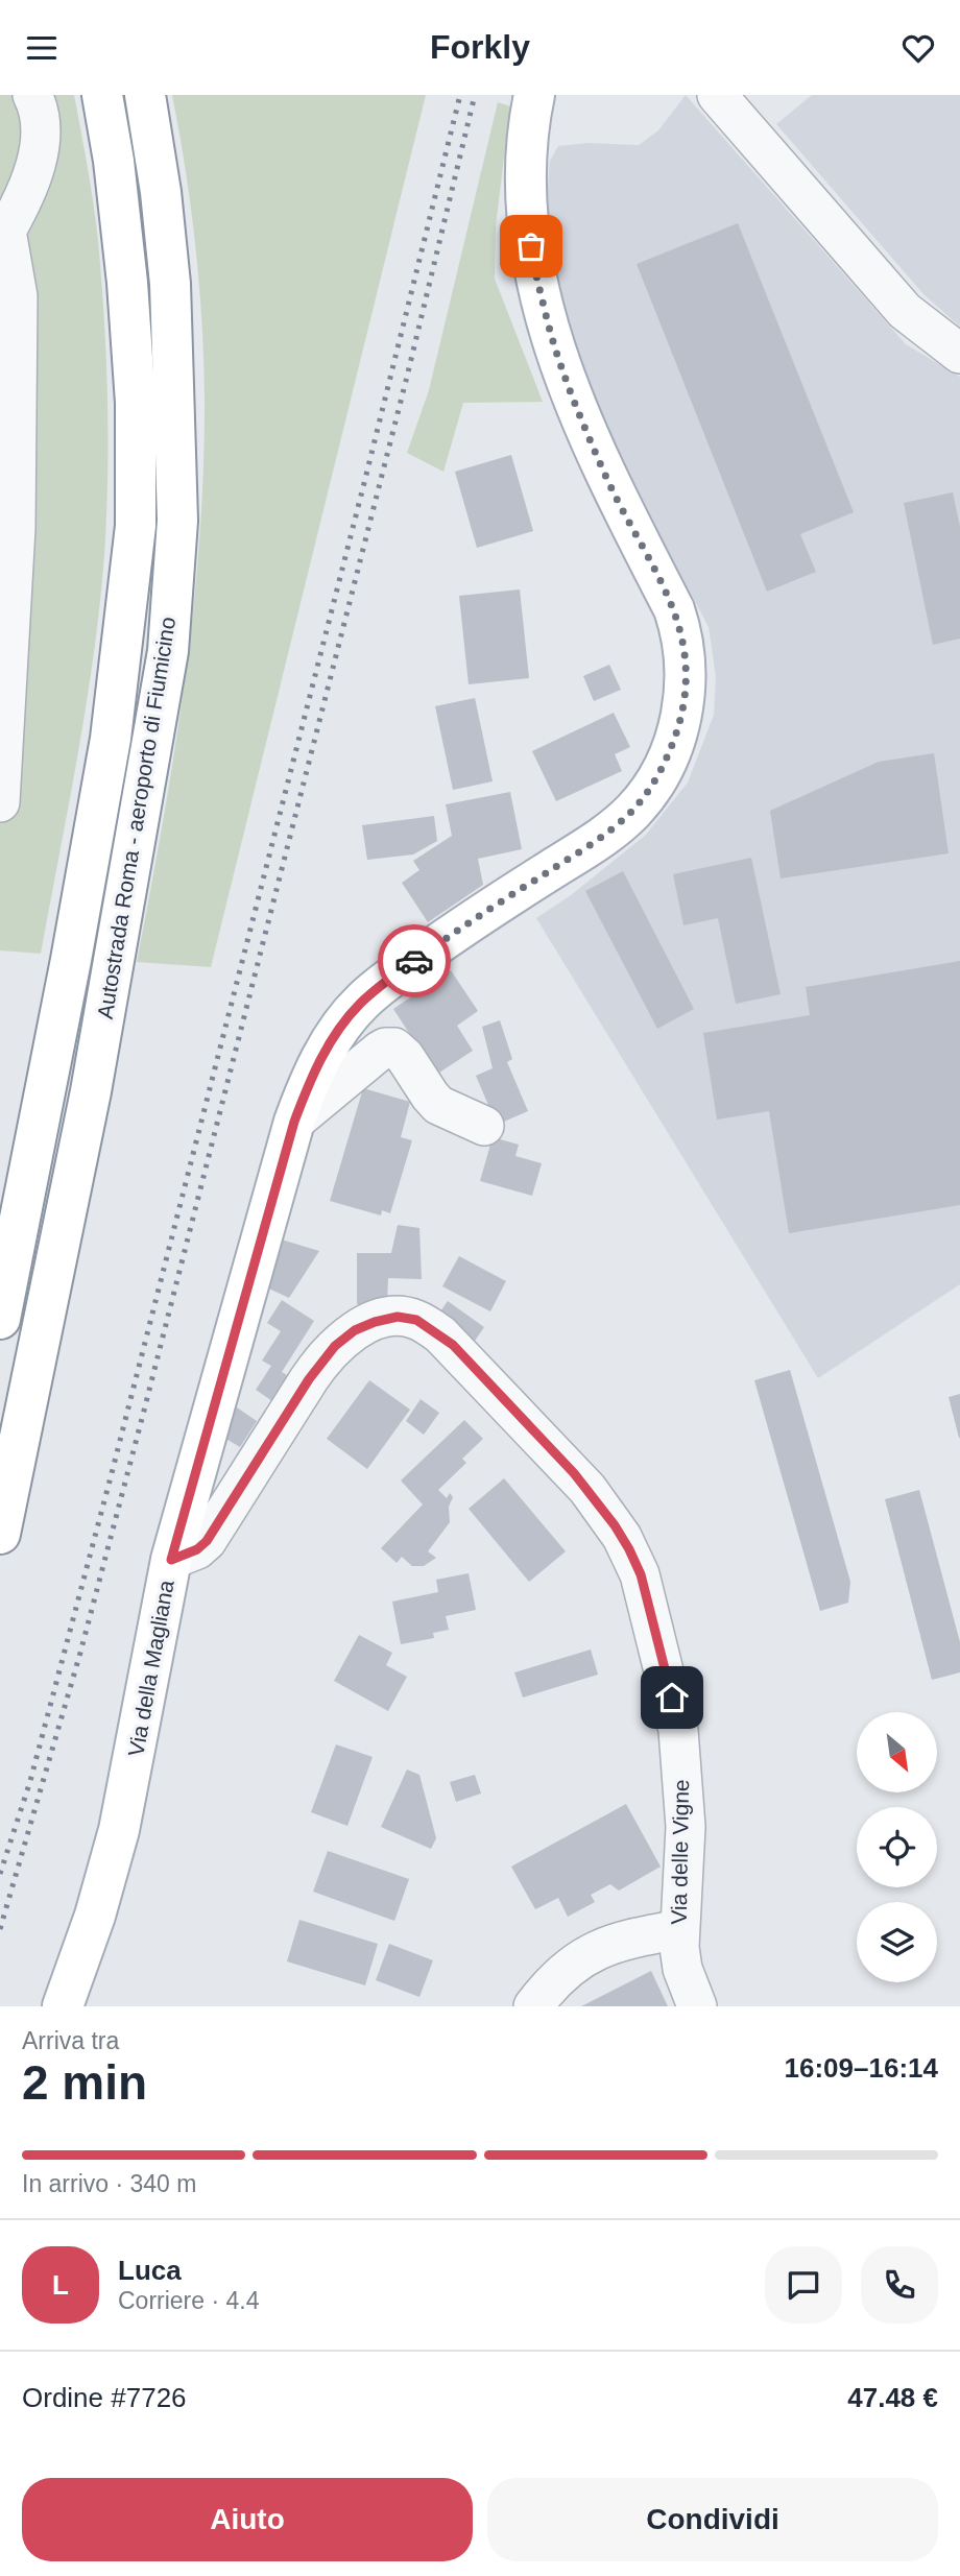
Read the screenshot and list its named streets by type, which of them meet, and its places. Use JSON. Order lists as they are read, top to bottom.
{
  "streets": {
    "main road": ["Autostrada Roma - aeroporto di Fiumicino", "Via della Magliana"],
    "street": ["Via delle Vigne"]
  },
  "crossings": [
    ["Via della Magliana", "Via delle Vigne"]
  ],
  "north": "bottom right",
  "page": {
    "header": "Forkly",
    "heading": ["2 min", "Arriva tra", "16:09–16:14"],
    "panel": [
      "Luca",
      "Corriere · 4.4",
      "Ordine #7726",
      "47.48 €"
    ],
    "bar": "In arrivo · 340 m",
    "round": "L",
    "buttons": ["Aiuto", "Condividi"]
  }
}
